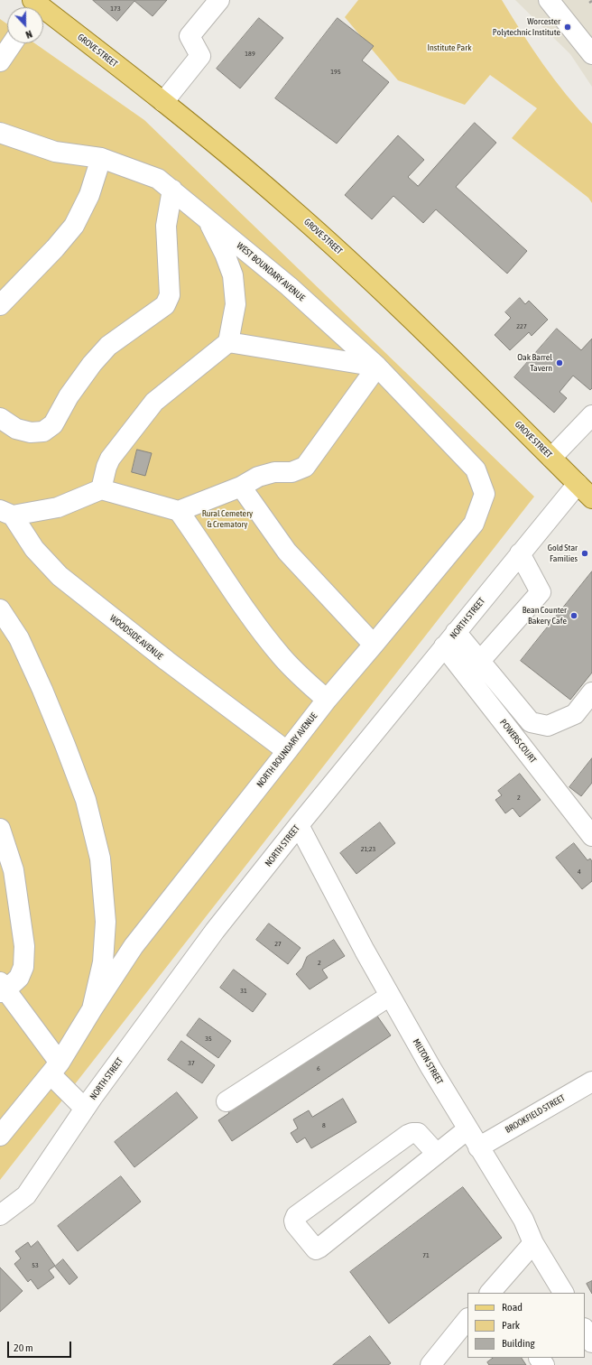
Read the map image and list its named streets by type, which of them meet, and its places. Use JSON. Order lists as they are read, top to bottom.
{
  "streets": {
    "main road": ["GROVE STREET"],
    "street": [
      "WEST BOUNDARY AVENUE",
      "NORTH STREET",
      "WOODSIDE AVENUE",
      "POWERS COURT",
      "NORTH BOUNDARY AVENUE",
      "MILTON STREET",
      "BROOKFIELD STREET"
    ]
  },
  "crossings": [
    ["GROVE STREET", "NORTH STREET"],
    ["WEST BOUNDARY AVENUE", "NORTH BOUNDARY AVENUE"],
    ["NORTH STREET", "POWERS COURT"],
    ["NORTH STREET", "MILTON STREET"],
    ["WOODSIDE AVENUE", "NORTH BOUNDARY AVENUE"],
    ["MILTON STREET", "BROOKFIELD STREET"]
  ],
  "parks": ["Institute Park", "Rural Cemetery & Crematory"],
  "places": [
    "Worcester Polytechnic Institute",
    "Oak Barrel Tavern",
    "Gold Star Families",
    "Bean Counter Bakery Cafe"
  ],
  "house_numbers": [
    "173",
    "189",
    "195",
    "227",
    "2",
    "21;23",
    "4",
    "27",
    "2",
    "31",
    "35",
    "37",
    "6",
    "8",
    "71",
    "53"
  ],
  "legend": ["Road", "Park", "Building"],
  "scale_bar": "20 m",
  "north": "bottom"
}
